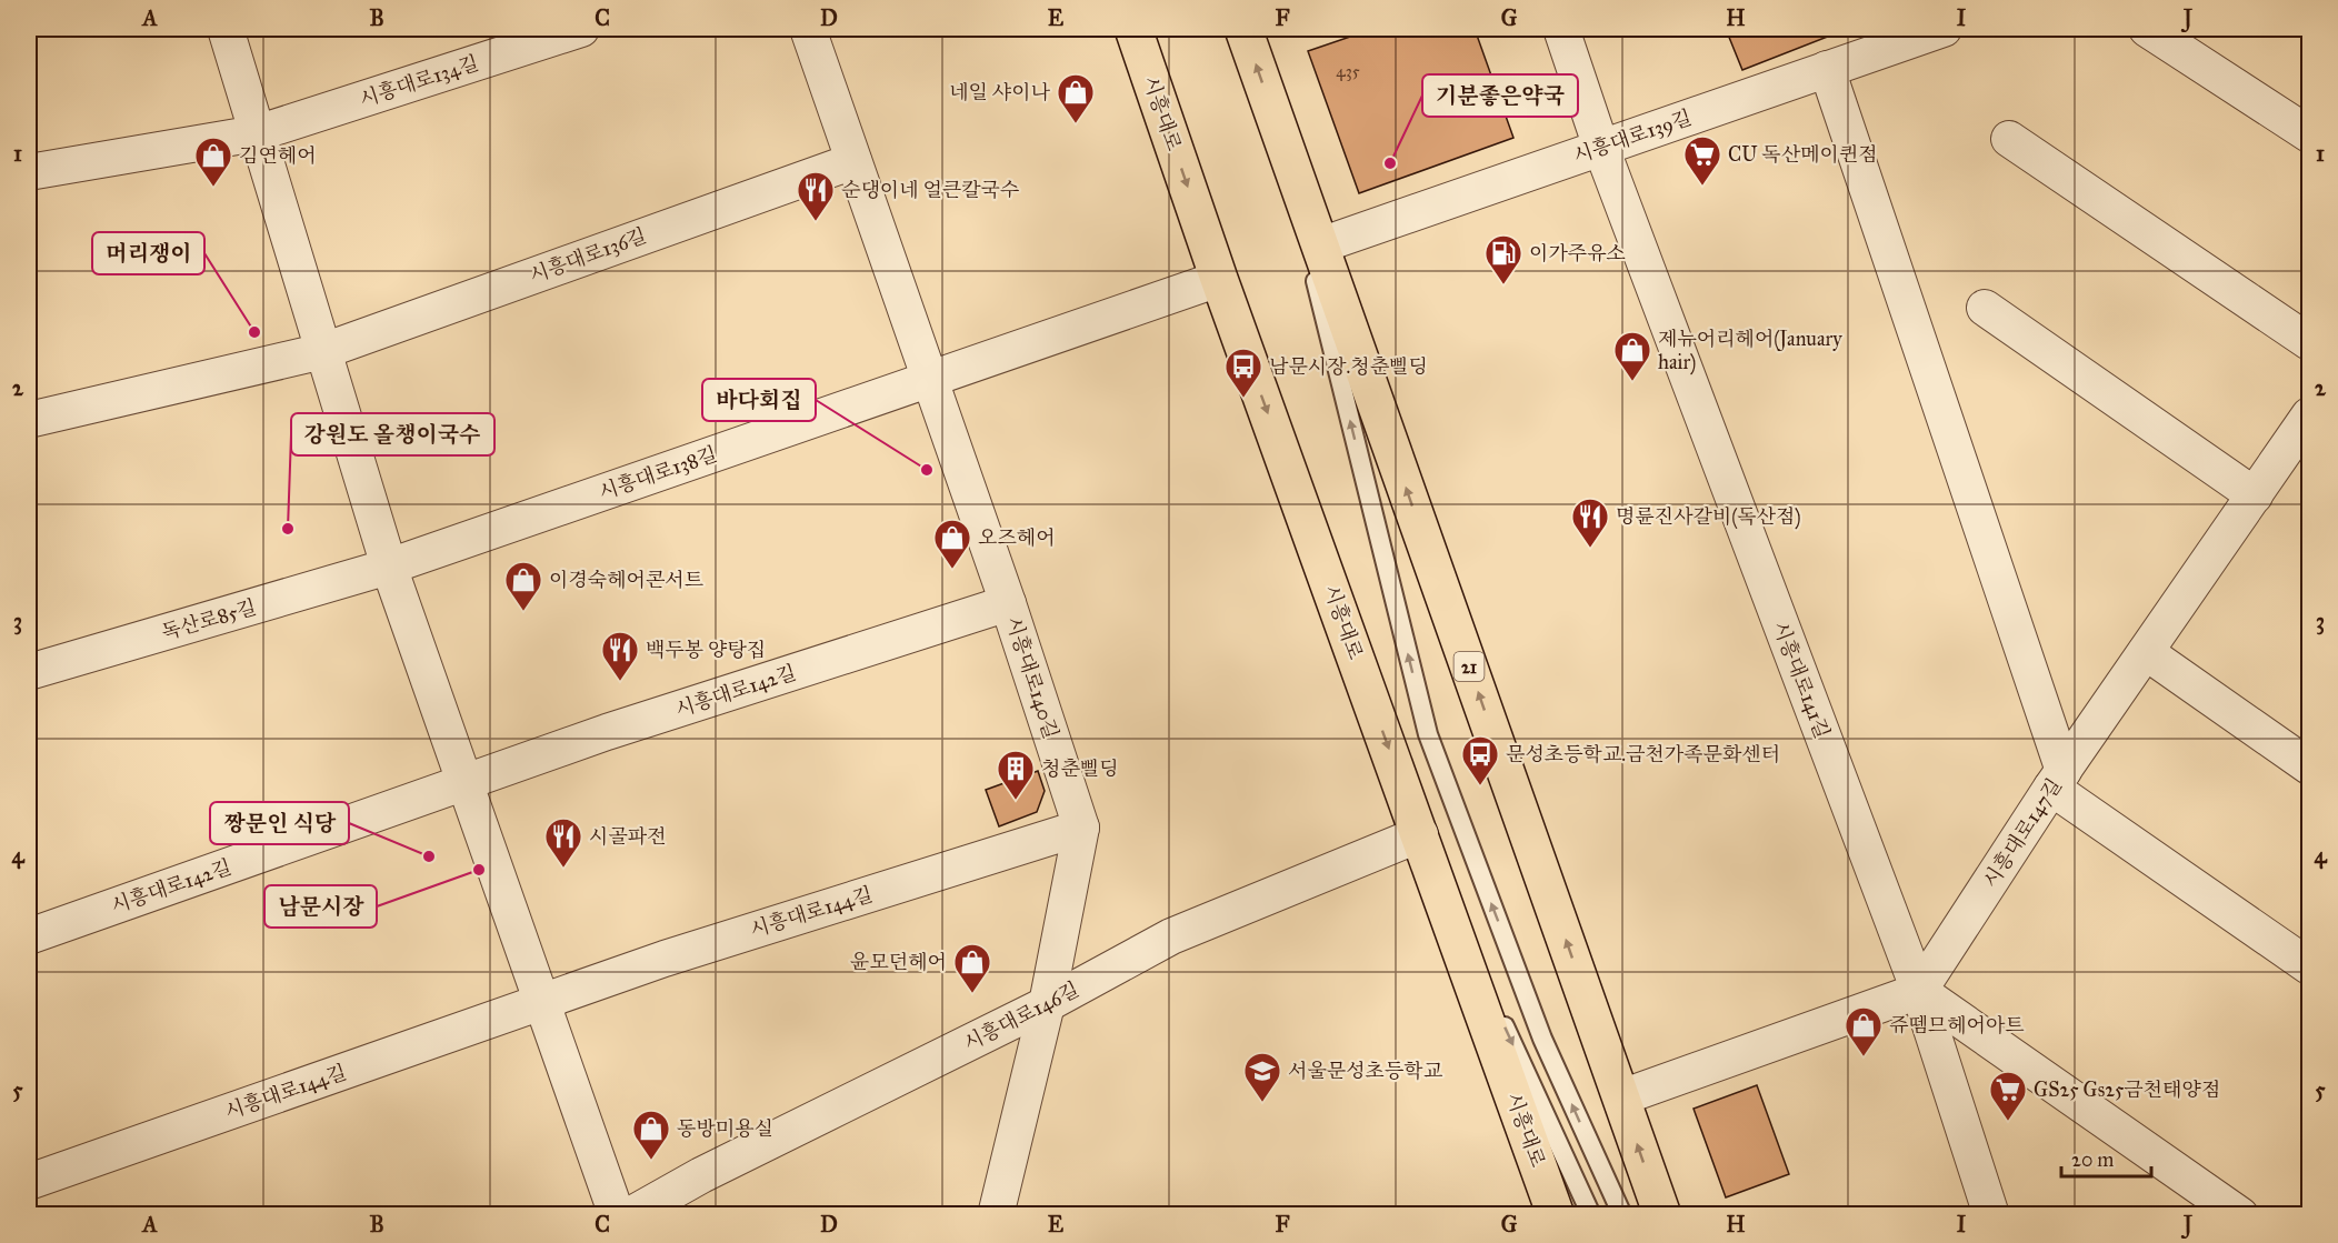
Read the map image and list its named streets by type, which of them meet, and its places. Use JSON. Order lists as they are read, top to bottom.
{
  "streets": {
    "main road": ["시흥대로", "21"],
    "street": [
      "시흥대로134길",
      "시흥대로139길",
      "시흥대로136길",
      "시흥대로138길",
      "독산로85길",
      "시흥대로140길",
      "시흥대로141길",
      "시흥대로142길",
      "시흥대로147길",
      "시흥대로144길",
      "시흥대로146길"
    ]
  },
  "crossings": [
    ["시흥대로", "시흥대로138길"],
    ["시흥대로", "시흥대로146길"],
    ["시흥대로139길", "21"],
    ["시흥대로139길", "시흥대로141길"],
    ["시흥대로138길", "독산로85길"],
    ["시흥대로138길", "시흥대로140길"],
    ["시흥대로140길", "시흥대로142길"],
    ["시흥대로140길", "시흥대로144길"],
    ["시흥대로140길", "시흥대로146길"],
    ["시흥대로141길", "시흥대로147길"]
  ],
  "places": {
    "shop": [
      "네일 샤이나",
      "김연헤어",
      "제뉴어리헤어(January hair)",
      "오즈헤어",
      "이경숙헤어콘서트",
      "윤모던헤어",
      "쥬뗌므헤어아트",
      "동방미용실"
    ],
    "other": [
      "기분좋은약국",
      "머리쟁이",
      "바다회집",
      "강원도 올챙이국수",
      "짱문인 식당",
      "남문시장"
    ],
    "supermarket": ["CU 독산메이퀸점", "GS25 Gs25금천태양점"],
    "restaurant": [
      "순댕이네 얼큰칼국수",
      "명륜진사갈비(독산점)",
      "백두봉 양탕집",
      "시골파전"
    ],
    "fuel station": ["이가주유소"],
    "bus stop": ["남문시장.청춘삘딩", "문성초등학교.금천가족문화센터"],
    "building": ["청춘삘딩"],
    "school or university": ["서울문성초등학교"]
  },
  "house_numbers": ["435"],
  "scale_bar": "20 m",
  "grid": {
    "columns": [
      "A",
      "B",
      "C",
      "D",
      "E",
      "F",
      "G",
      "H",
      "I",
      "J"
    ],
    "rows": [
      "1",
      "2",
      "3",
      "4",
      "5"
    ]
  }
}
